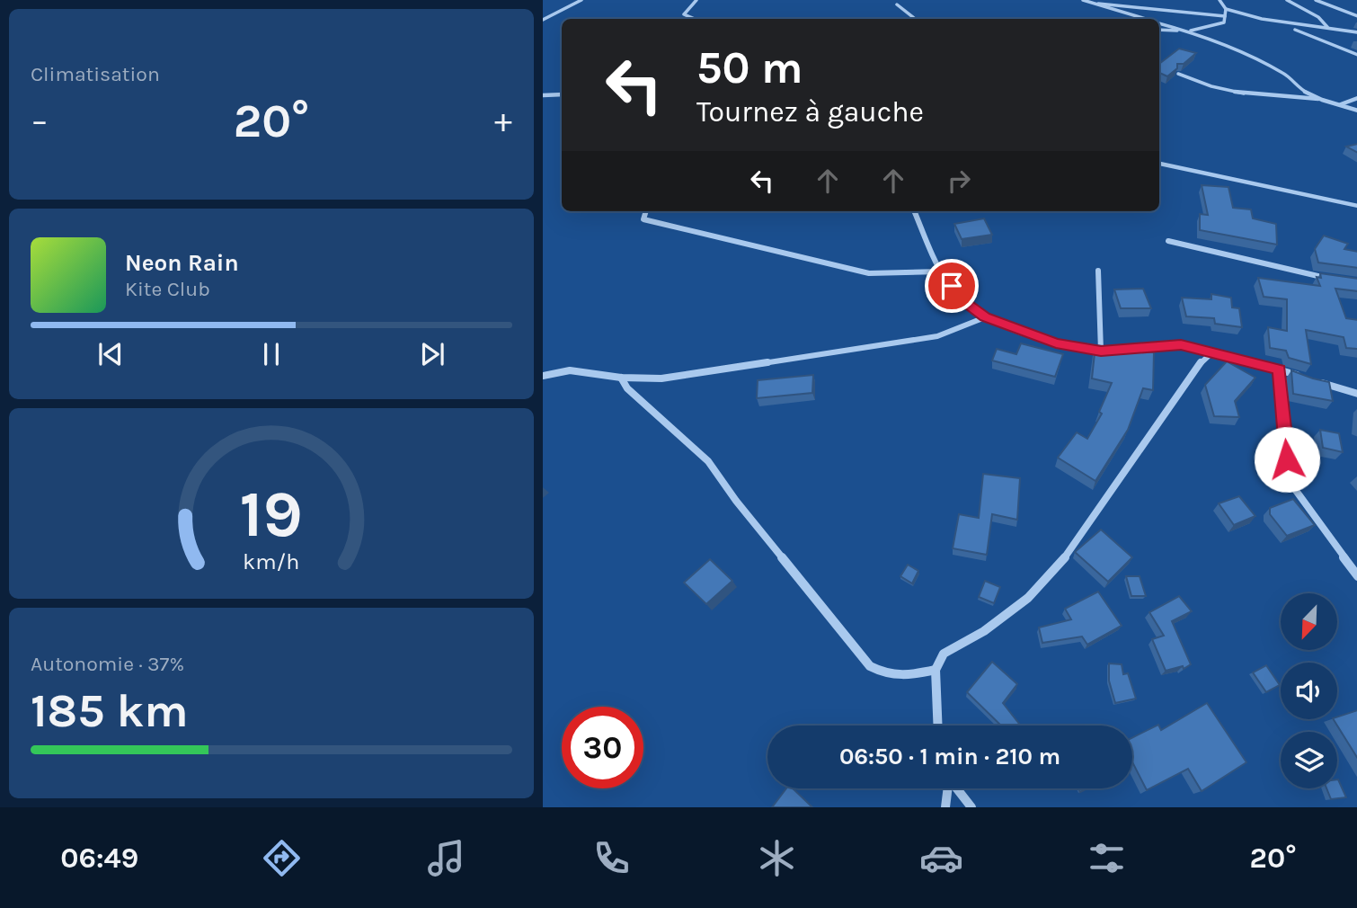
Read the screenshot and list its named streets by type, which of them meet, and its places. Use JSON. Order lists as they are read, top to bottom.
{
  "north": "bottom left",
  "page": {
    "tile": [
      "Climatisation",
      ["Autonomie · 37%", "185 km"]
    ],
    "turn": ["50 m", "Tournez à gauche"],
    "heat": ["−", "20°", "+"],
    "song": ["Neon Rain", "Kite Club"],
    "limit": "30",
    "trip": "06:50 · 1 min · 210 m",
    "tabs": ["06:49", "20°"],
    "gauge": ["19", "km/h"]
  }
}
